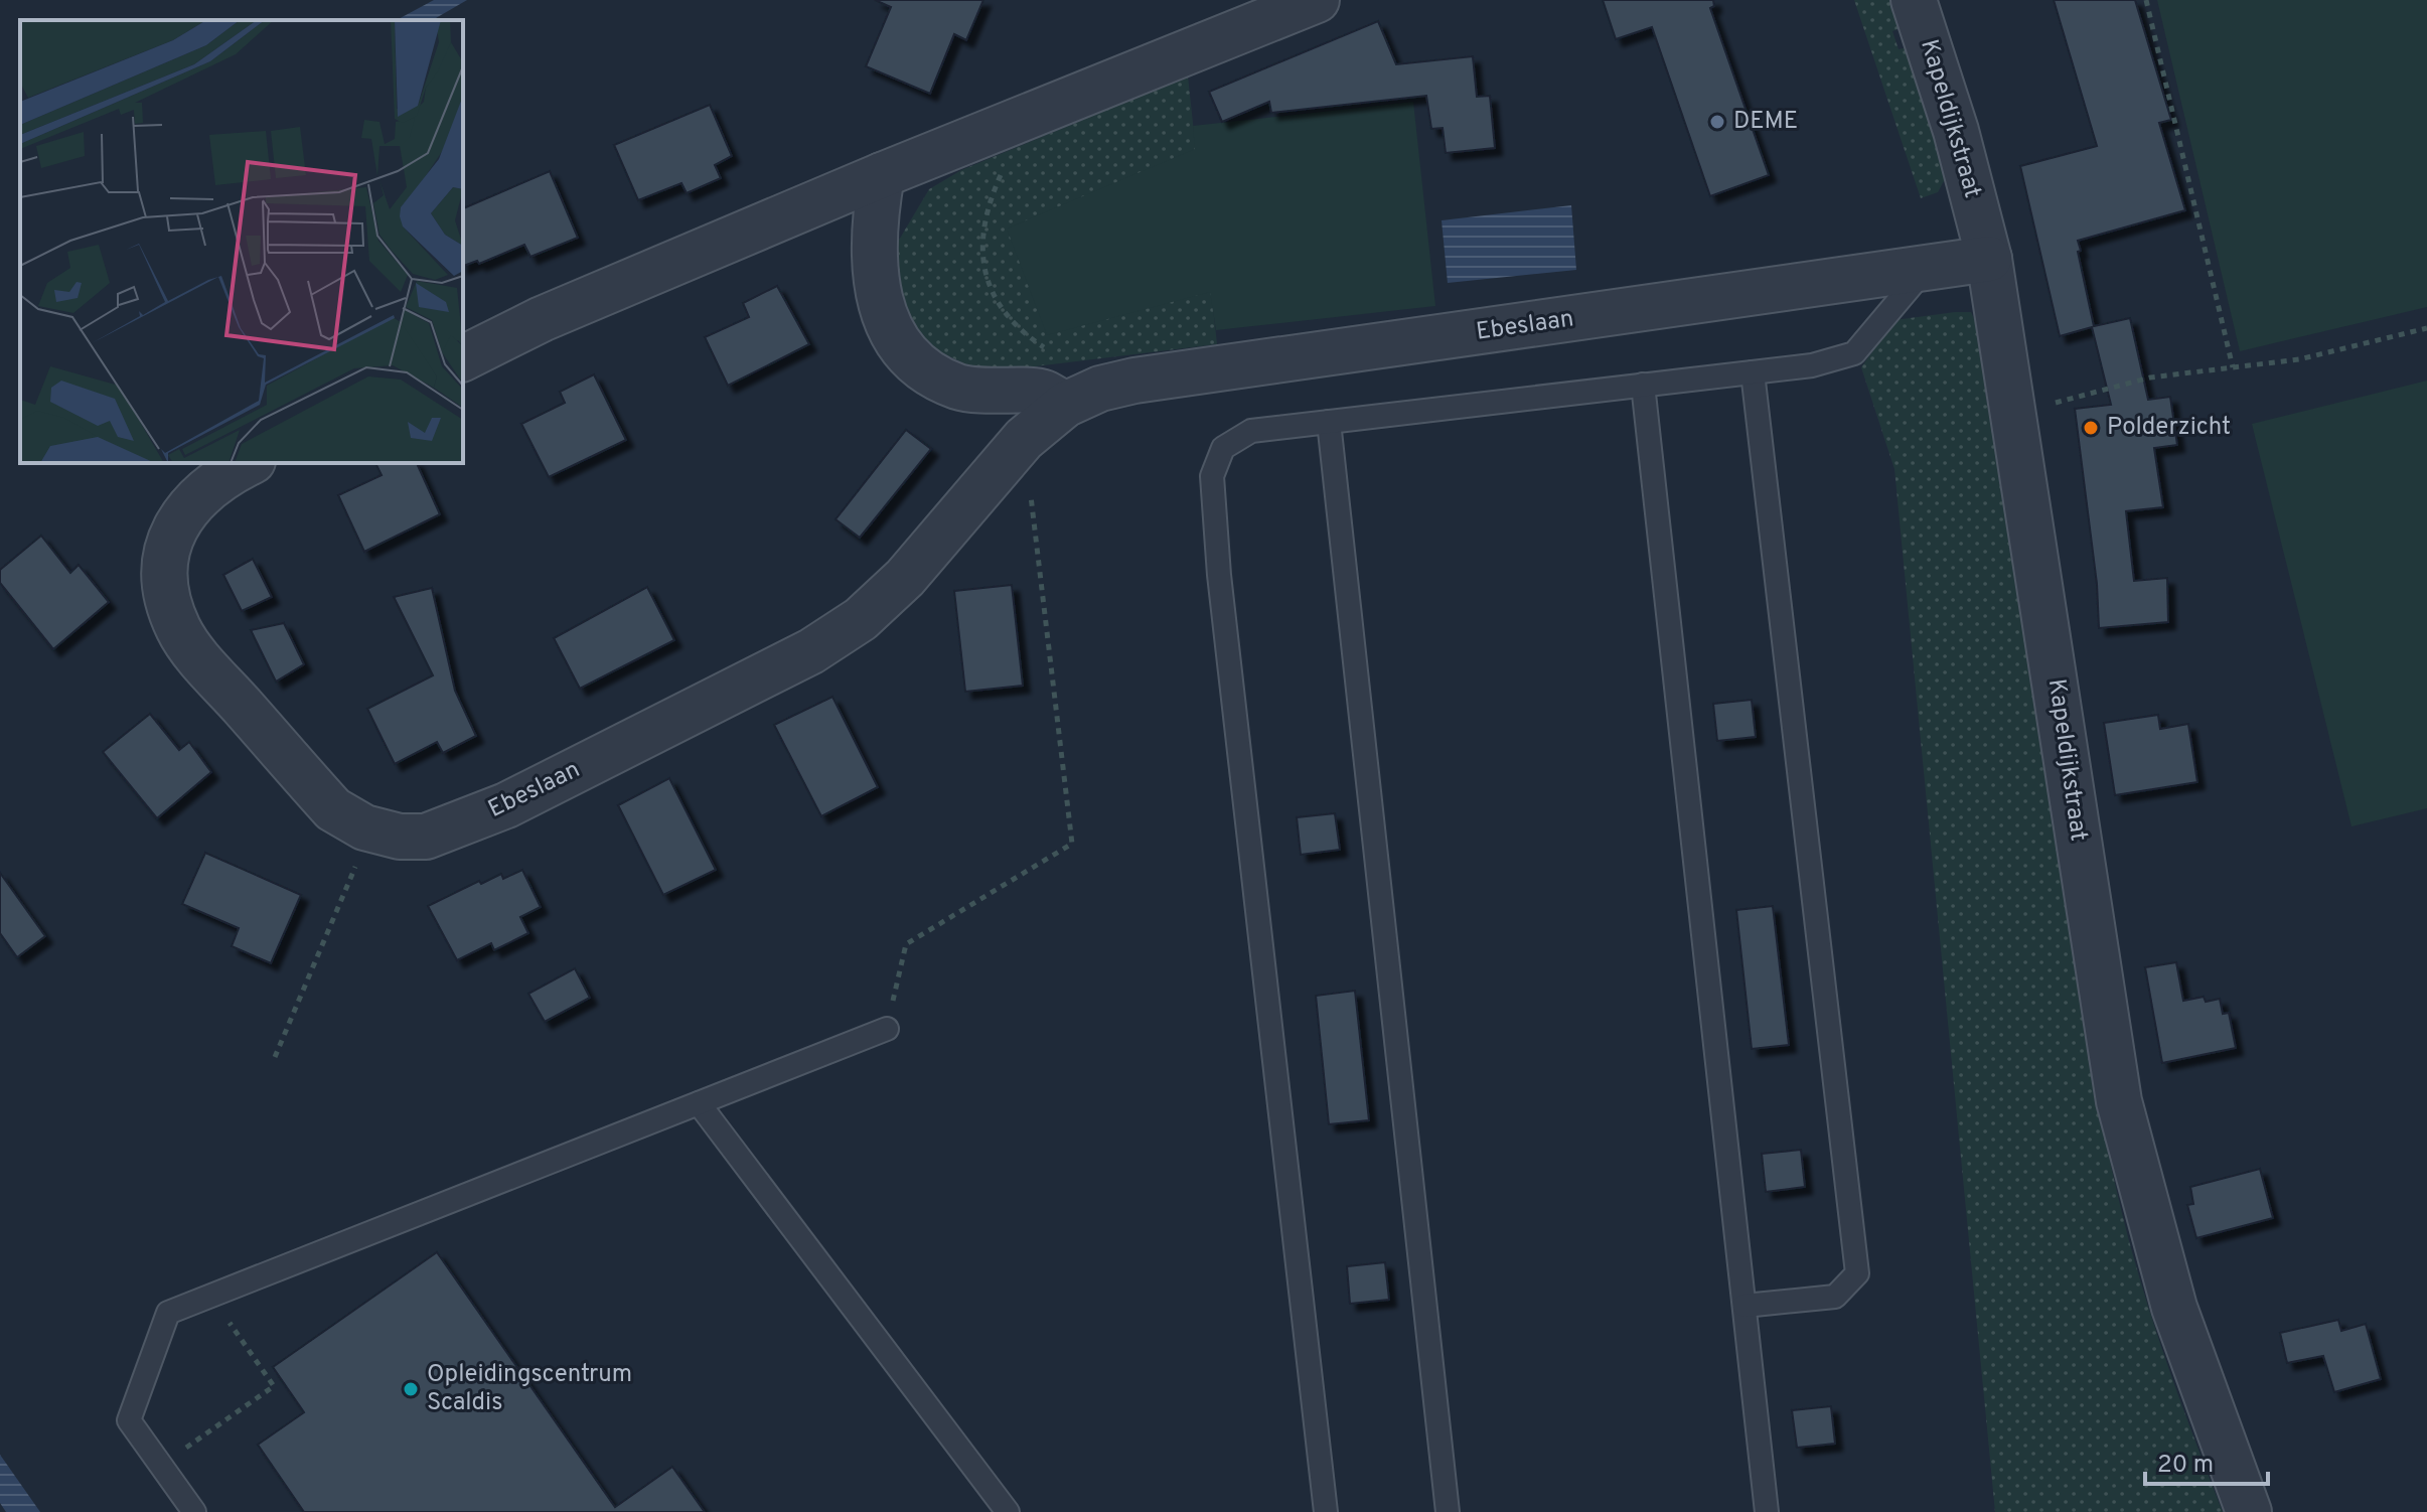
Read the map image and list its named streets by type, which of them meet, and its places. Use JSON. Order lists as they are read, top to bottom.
{
  "streets": {
    "street": ["Kapeldijkstraat", "Ebeslaan"]
  },
  "crossings": [
    ["Kapeldijkstraat", "Ebeslaan"]
  ],
  "places": ["DEME", "Polderzicht", "Opleidingscentrum Scaldis"],
  "scale_bar": "20 m"
}
